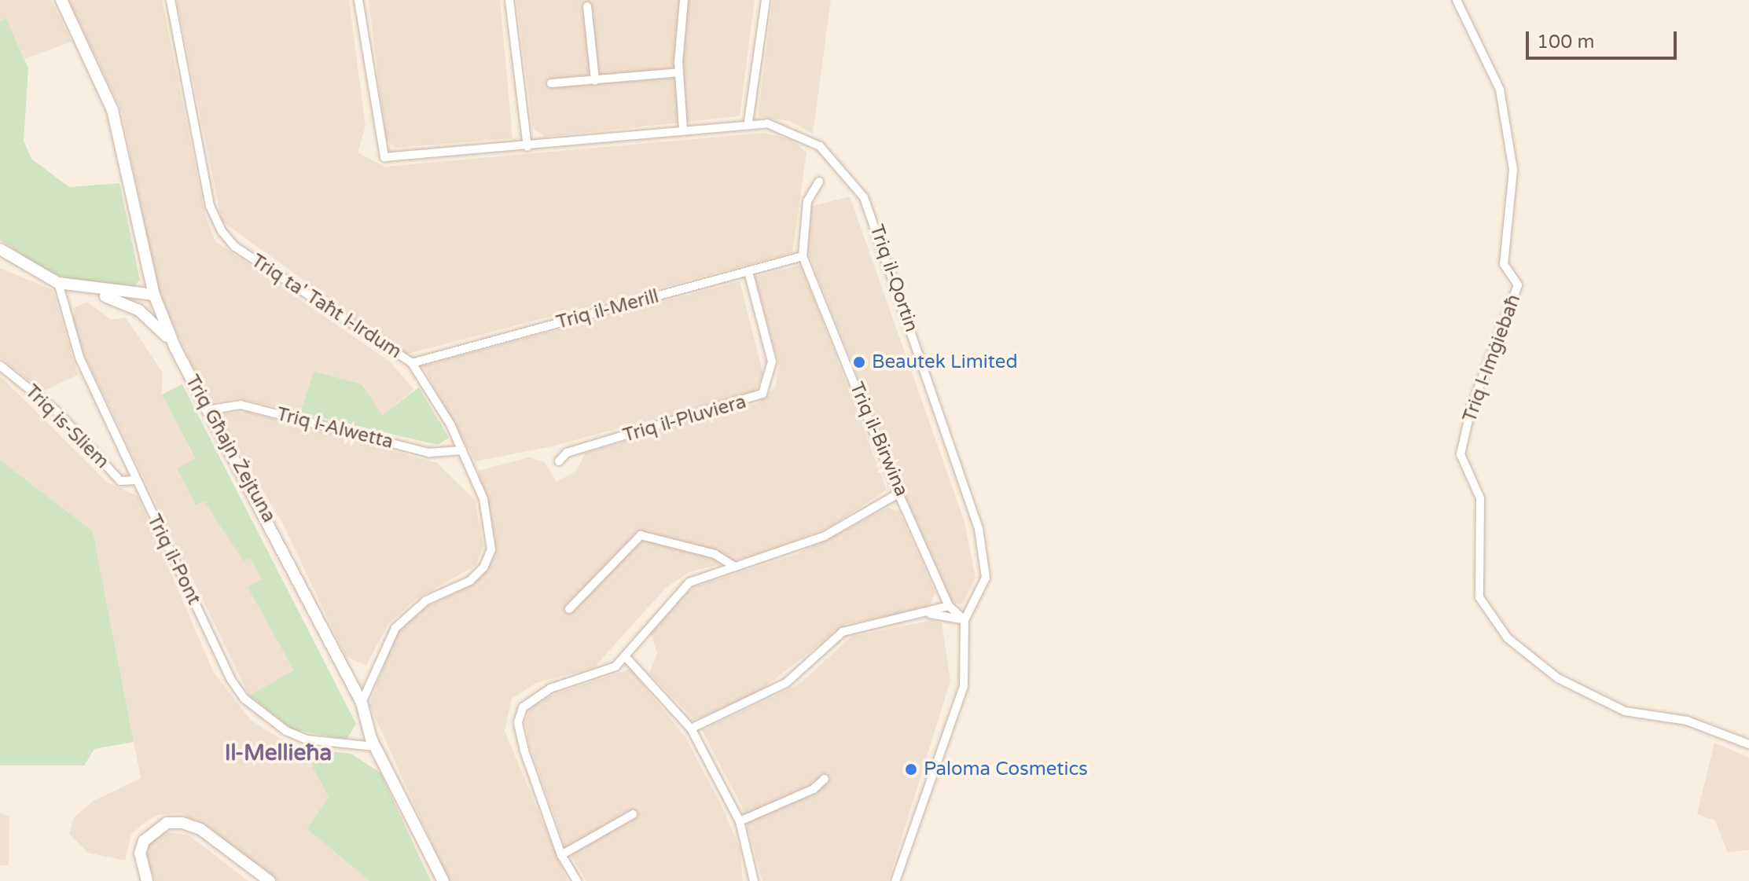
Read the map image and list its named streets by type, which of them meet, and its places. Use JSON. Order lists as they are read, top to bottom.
{
  "streets": {
    "street": [
      "Triq il-Qortin",
      "Triq ta' Taħt l-Irdum",
      "Triq il-Merill",
      "Triq l-Imġiebaħ",
      "Triq il-Pluviera",
      "Triq is-Sliem",
      "Triq l-Alwetta",
      "Triq il-Birwina",
      "Triq Għajn Żejtuna",
      "Triq il-Pont"
    ]
  },
  "crossings": [
    ["Triq il-Qortin", "Triq il-Birwina"],
    ["Triq ta' Taħt l-Irdum", "Triq il-Merill"],
    ["Triq ta' Taħt l-Irdum", "Triq l-Alwetta"],
    ["Triq ta' Taħt l-Irdum", "Triq Għajn Żejtuna"],
    ["Triq il-Merill", "Triq il-Pluviera"],
    ["Triq il-Merill", "Triq il-Birwina"],
    ["Triq is-Sliem", "Triq il-Pont"],
    ["Triq l-Alwetta", "Triq Għajn Żejtuna"],
    ["Triq Għajn Żejtuna", "Triq il-Pont"]
  ],
  "districts": ["Il-Mellieħa"],
  "places": ["Beautek Limited", "Paloma Cosmetics"],
  "scale_bar": "100 m"
}
